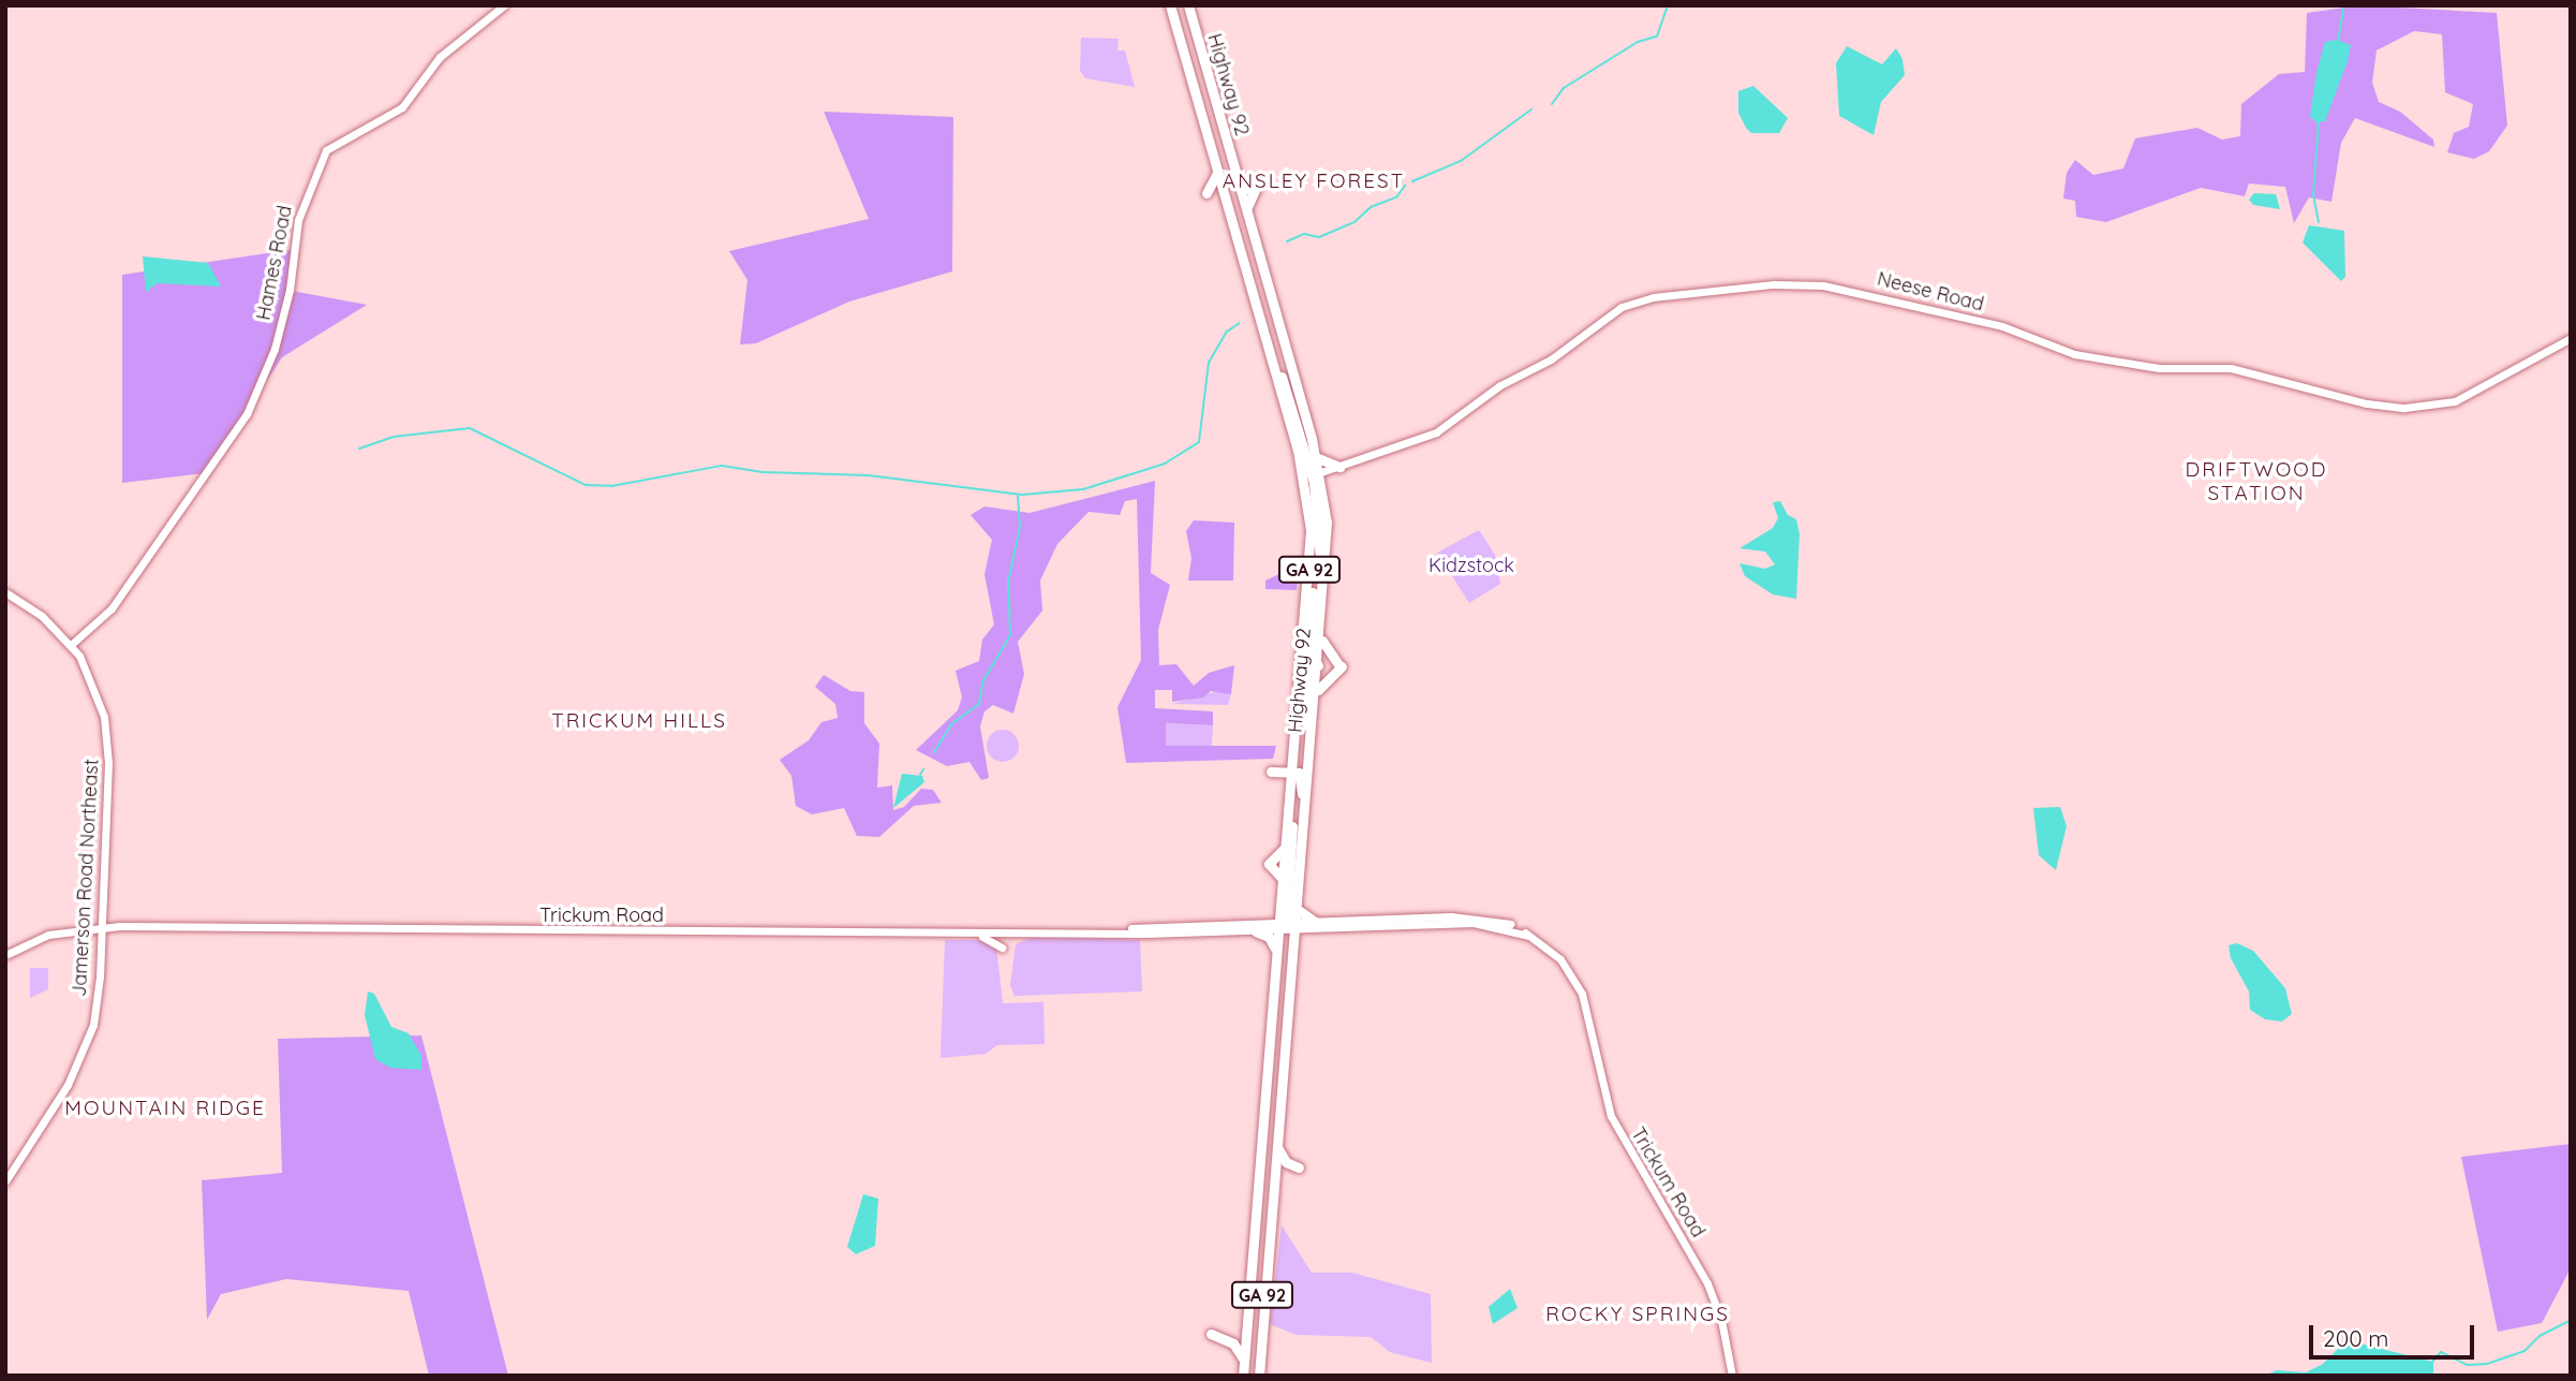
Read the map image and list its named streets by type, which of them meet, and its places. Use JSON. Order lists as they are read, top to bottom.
{
  "streets": {
    "main road": ["Highway 92", "GA 92"],
    "street": [
      "Hames Road",
      "Neese Road",
      "Jamerson Road Northeast",
      "Trickum Road"
    ]
  },
  "crossings": [
    ["Highway 92", "Neese Road"],
    ["Highway 92", "Trickum Road"],
    ["Hames Road", "Jamerson Road Northeast"],
    ["Jamerson Road Northeast", "Trickum Road"]
  ],
  "districts": [
    "ANSLEY FOREST",
    "DRIFTWOOD STATION",
    "TRICKUM HILLS",
    "MOUNTAIN RIDGE",
    "ROCKY SPRINGS"
  ],
  "parks": ["Kidzstock"],
  "scale_bar": "200 m"
}
